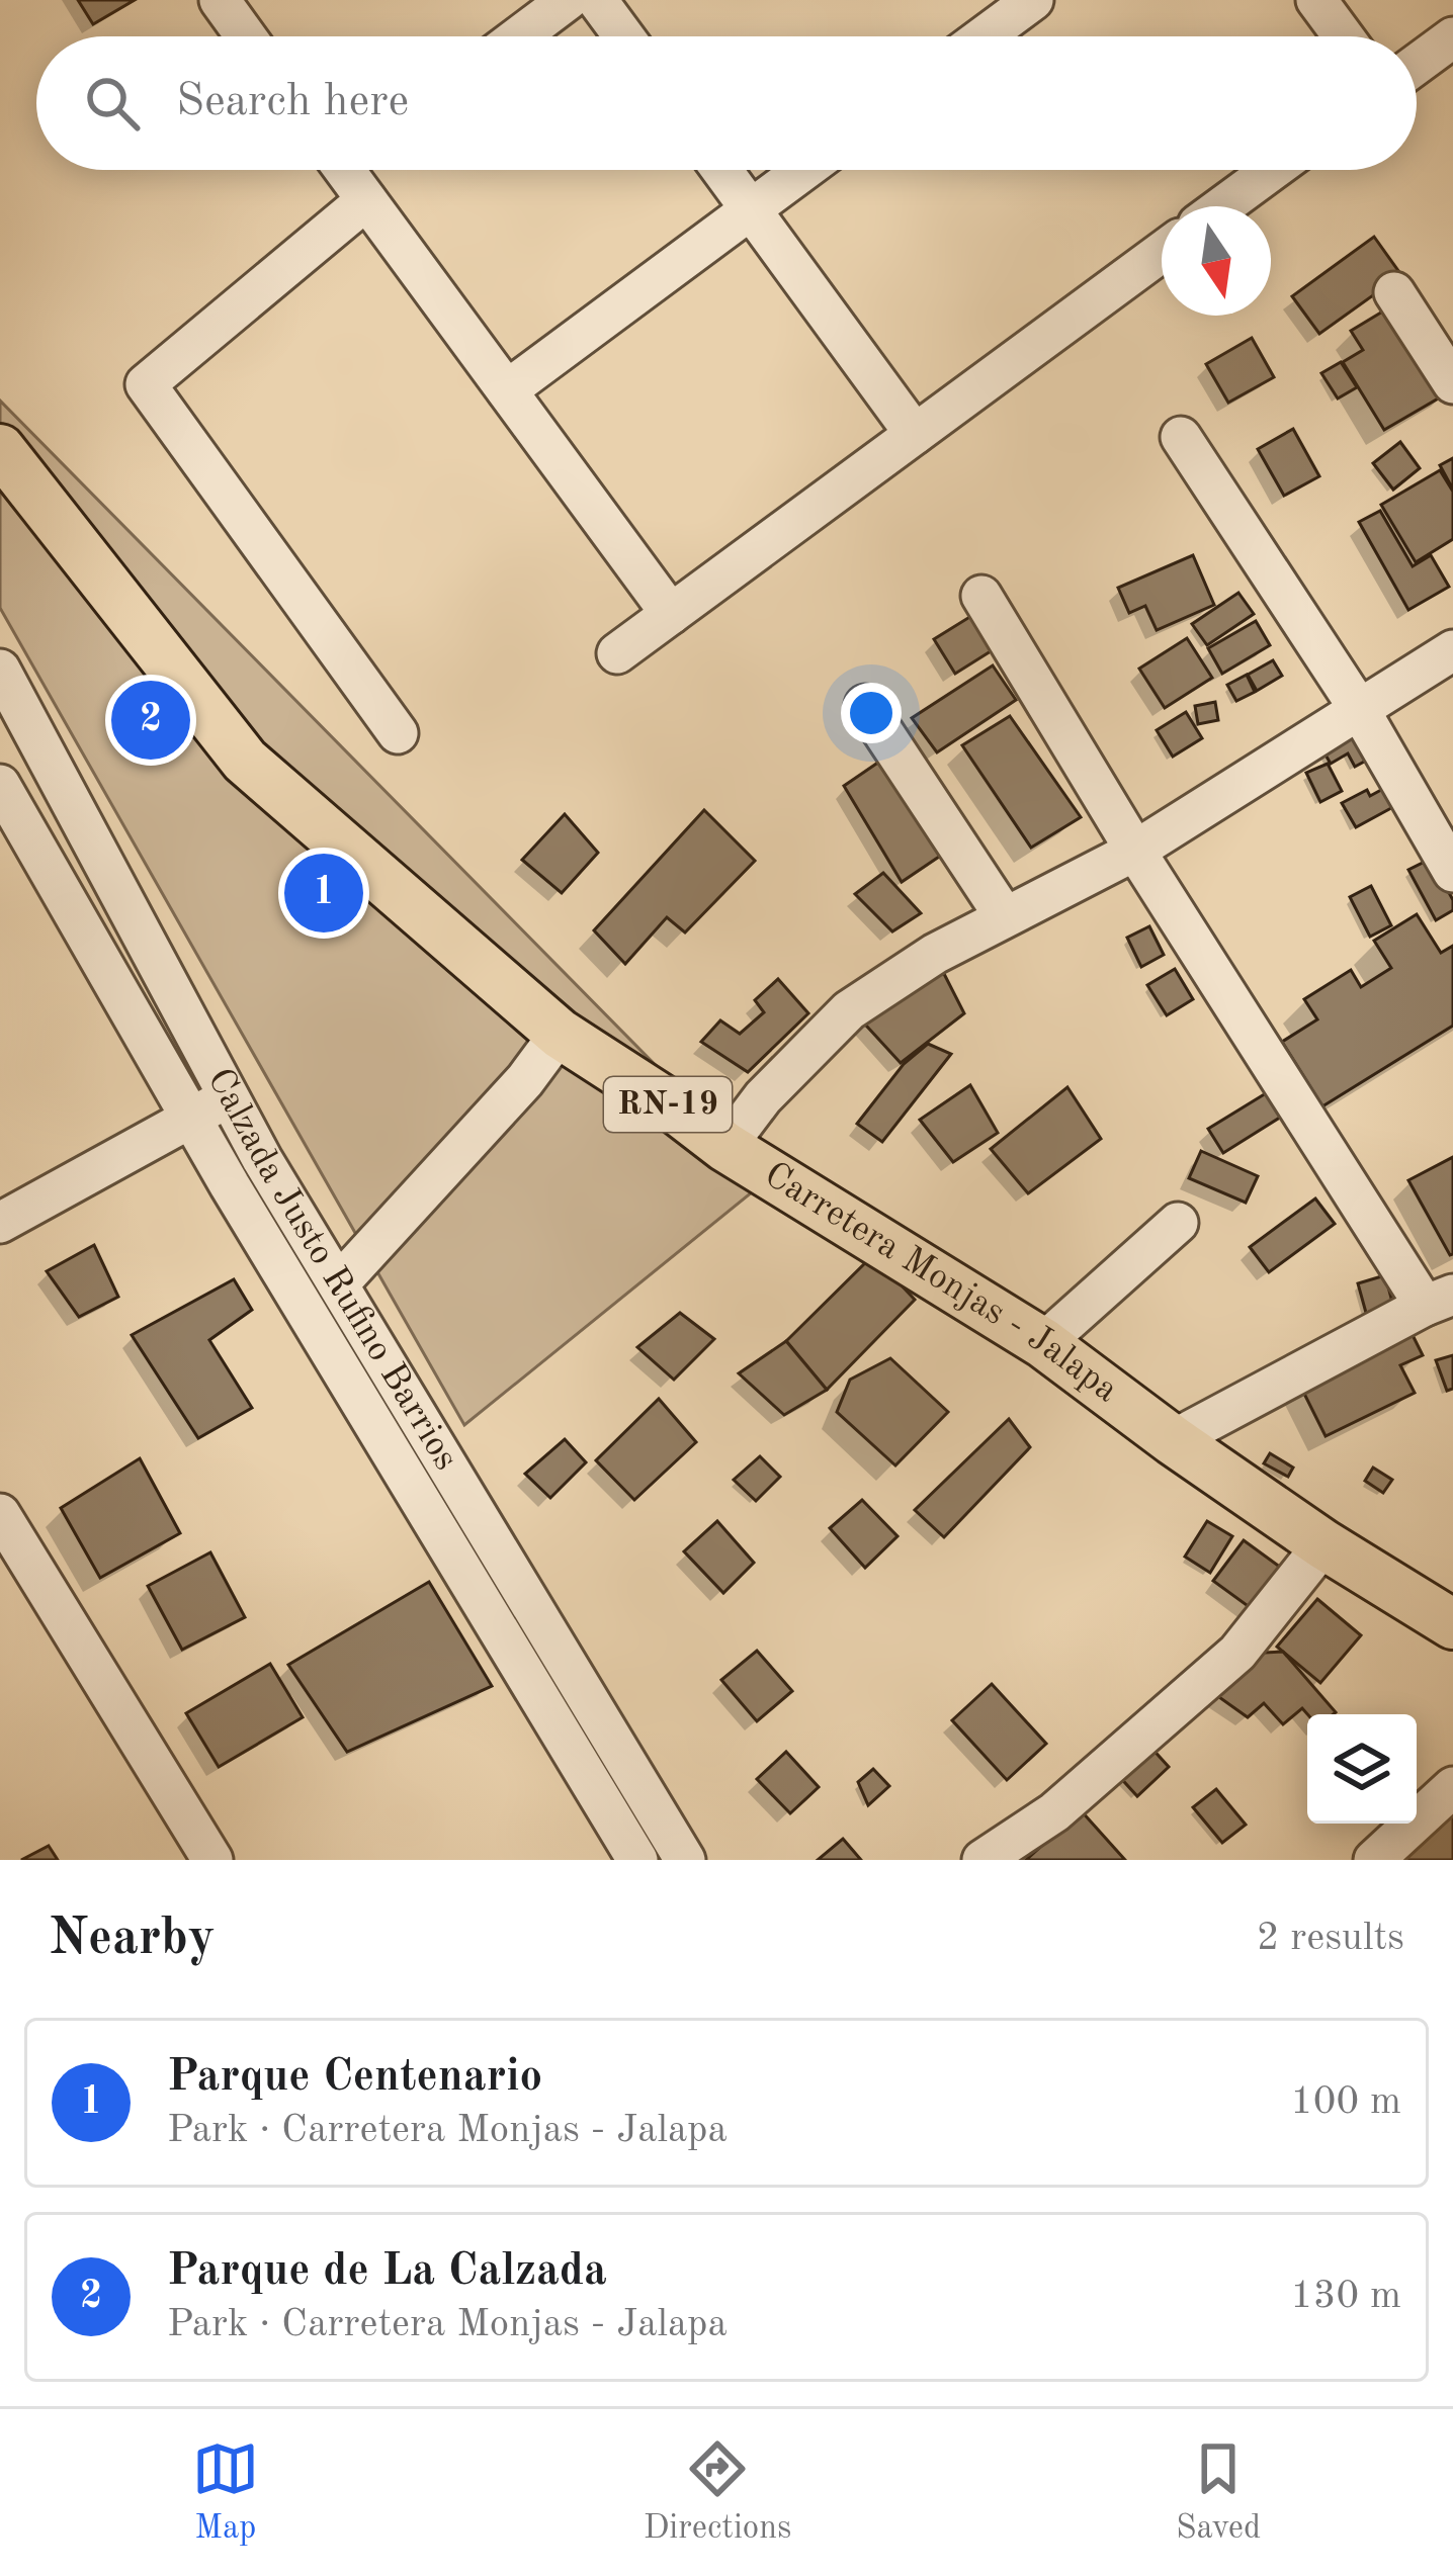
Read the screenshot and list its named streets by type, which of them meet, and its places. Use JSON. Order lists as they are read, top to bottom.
{
  "streets": {
    "main road": ["RN-19", "Carretera Monjas - Jalapa"],
    "street": ["Calzada Justo Rufino Barrios"]
  },
  "north": "bottom",
  "page": {
    "search": "Search here",
    "pins": ["2", "1"],
    "heading": ["Nearby", "2 results"],
    "list": [
      {
        "mark": "1",
        "name": "Parque Centenario",
        "note": "Park · Carretera Monjas - Jalapa",
        "value": "100 m"
      },
      {
        "mark": "2",
        "name": "Parque de La Calzada",
        "note": "Park · Carretera Monjas - Jalapa",
        "value": "130 m"
      }
    ],
    "nav": ["Map", "Directions", "Saved"]
  }
}
